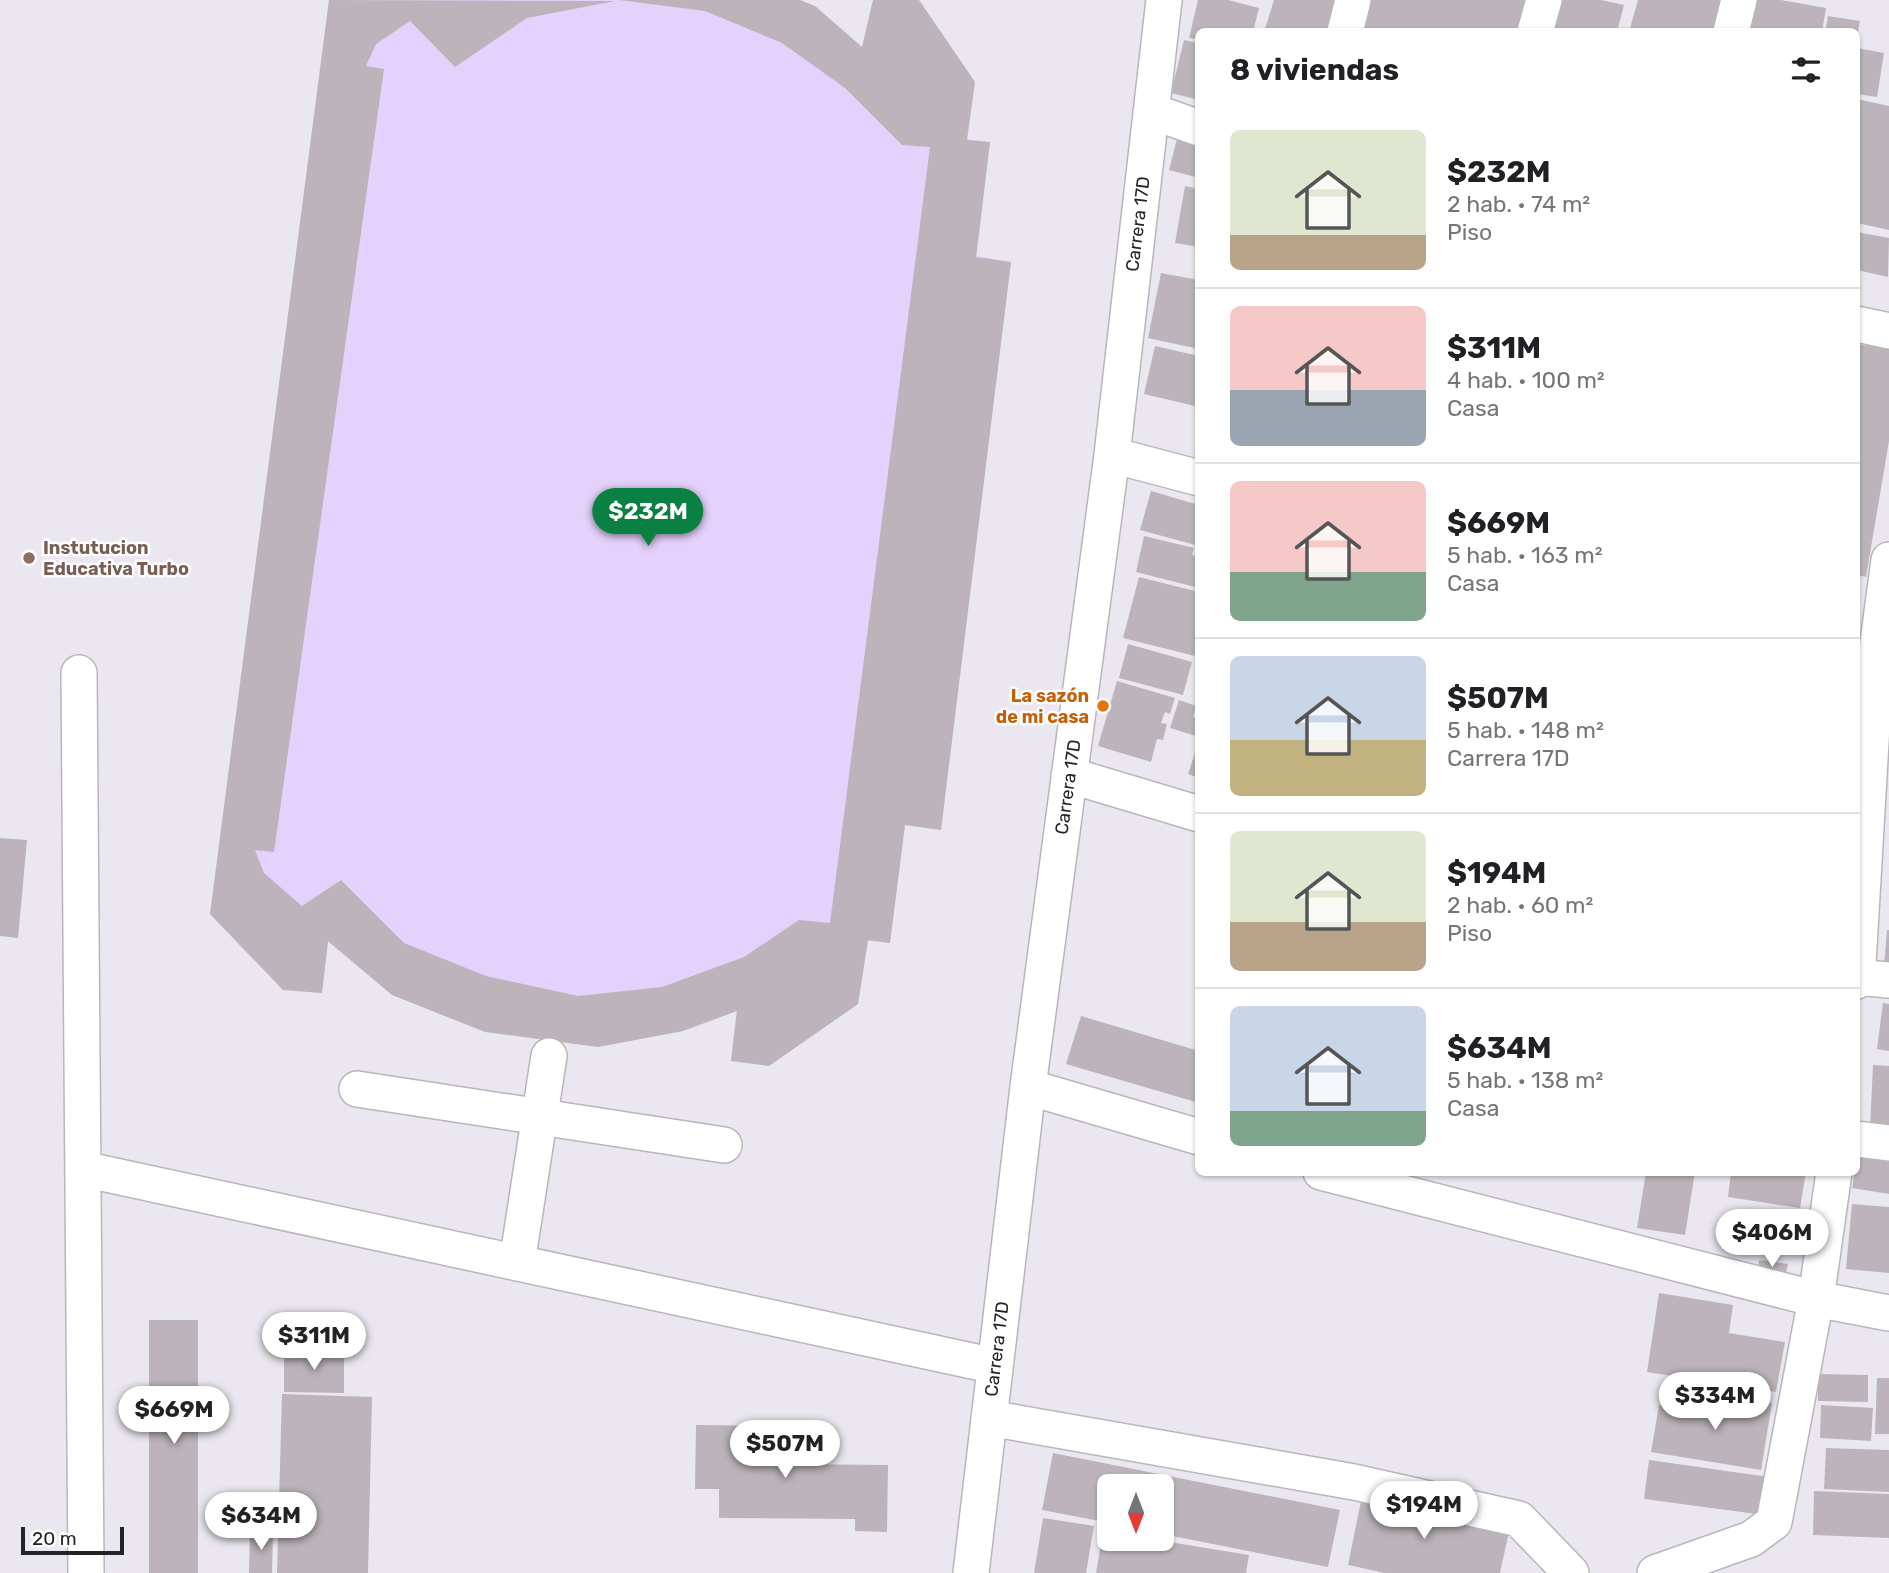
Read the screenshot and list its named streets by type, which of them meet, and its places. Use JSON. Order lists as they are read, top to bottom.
{
  "streets": {
    "street": ["Carrera 17D"]
  },
  "places": ["Instutucion Educativa Turbo", "La sazón de mi casa"],
  "scale_bar": "20 m",
  "north": "bottom",
  "page": {
    "heading": "8 viviendas",
    "list": [
      {
        "name": "$232M",
        "note": "2 hab. · 74 m² · Piso"
      },
      {
        "name": "$311M",
        "note": "4 hab. · 100 m² · Casa"
      },
      {
        "name": "$669M",
        "note": "5 hab. · 163 m² · Casa"
      },
      {
        "name": "$507M",
        "note": "5 hab. · 148 m² · Carrera 17D"
      },
      {
        "name": "$194M",
        "note": "2 hab. · 60 m² · Piso"
      },
      {
        "name": "$634M",
        "note": "5 hab. · 138 m² · Casa"
      }
    ],
    "price": [
      "$232M",
      "$406M",
      "$311M",
      "$334M",
      "$669M",
      "$507M",
      "$194M",
      "$634M"
    ],
    "scale": "20 m"
  }
}
